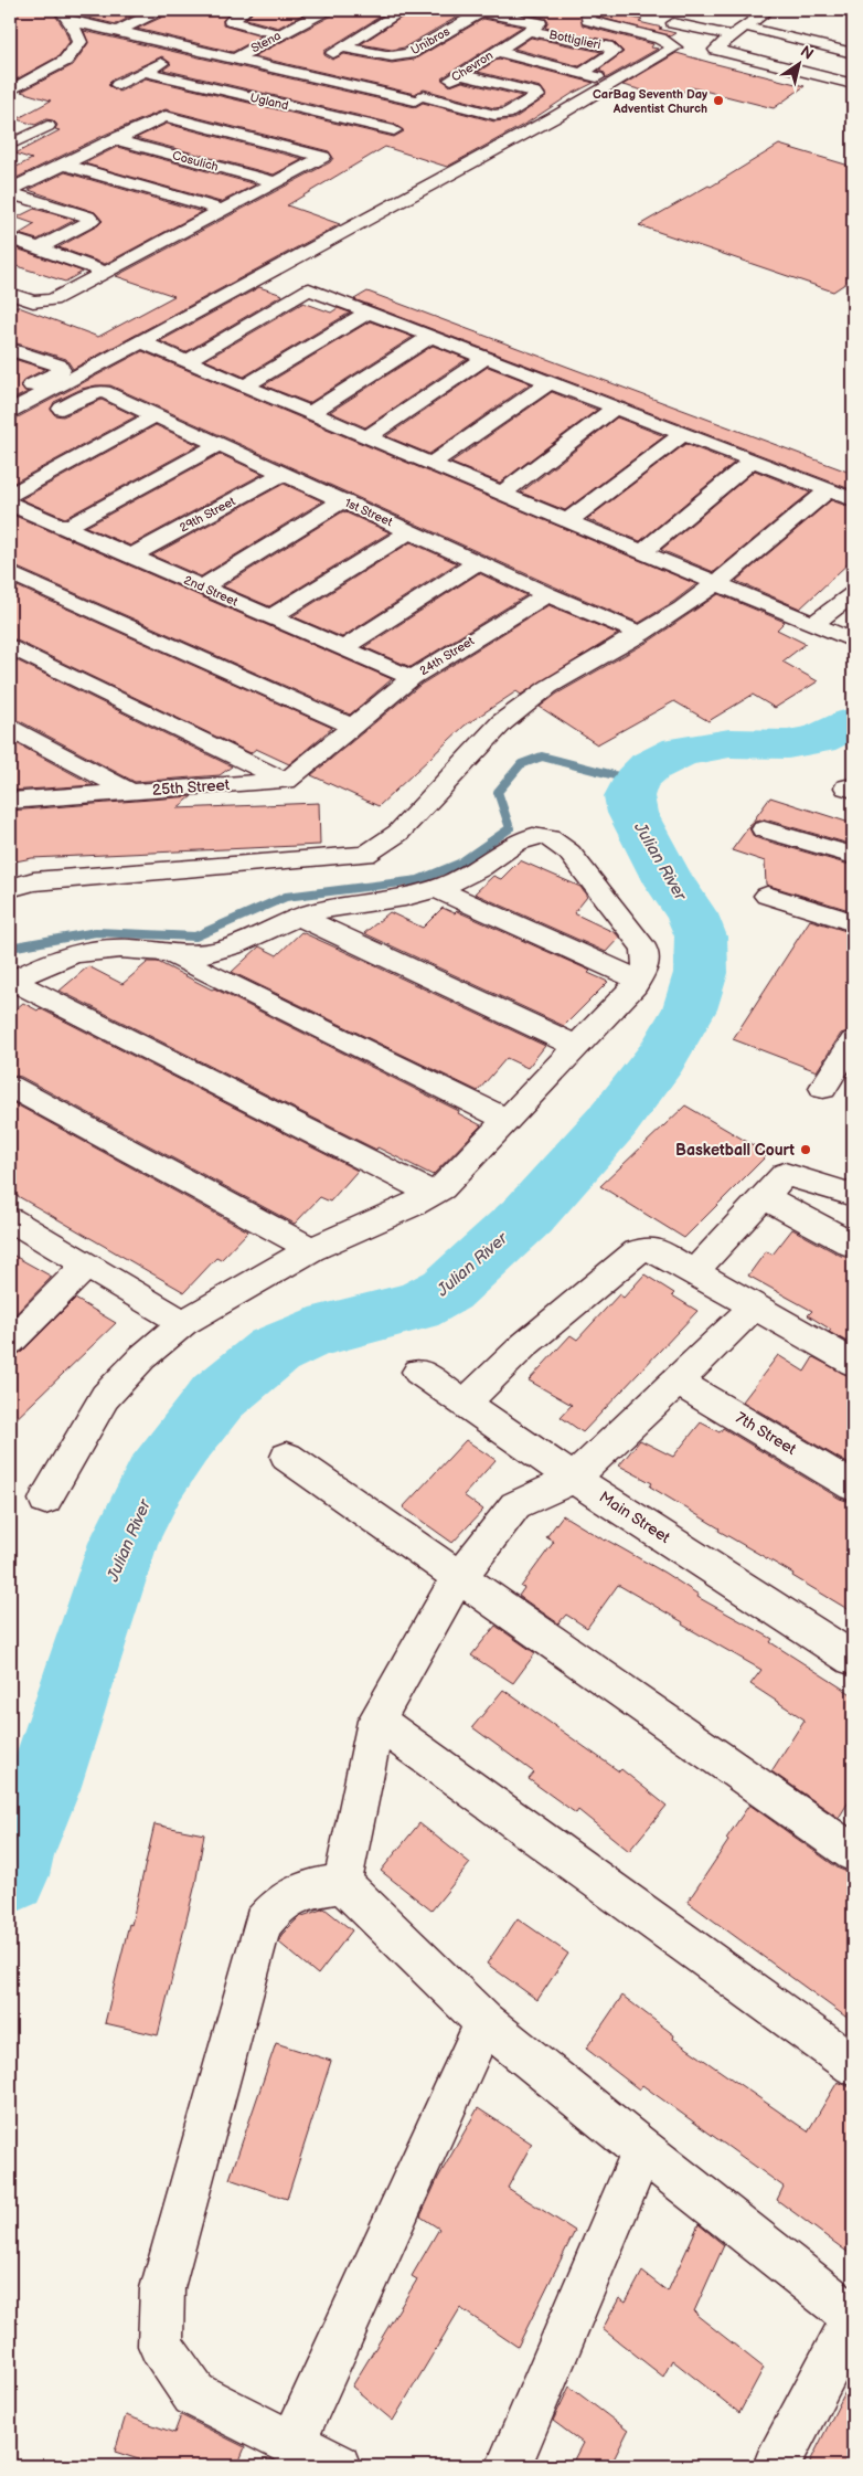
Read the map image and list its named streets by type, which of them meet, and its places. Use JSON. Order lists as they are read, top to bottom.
{
  "streets": {
    "street": [
      "Bottiglieri",
      "Unibros",
      "Stena",
      "Chevron",
      "Ugland",
      "Cosulich",
      "1st Street",
      "29th Street",
      "2nd Street",
      "24th Street",
      "25th Street",
      "7th Street",
      "Main Street"
    ]
  },
  "crossings": [
    ["Bottiglieri", "Chevron"],
    ["Chevron", "Ugland"],
    ["1st Street", "29th Street"],
    ["1st Street", "24th Street"],
    ["29th Street", "2nd Street"],
    ["2nd Street", "24th Street"]
  ],
  "water": ["Julian River"],
  "places": ["CarBag Seventh Day Adventist Church", "Basketball Court"],
  "north": "top right"
}
